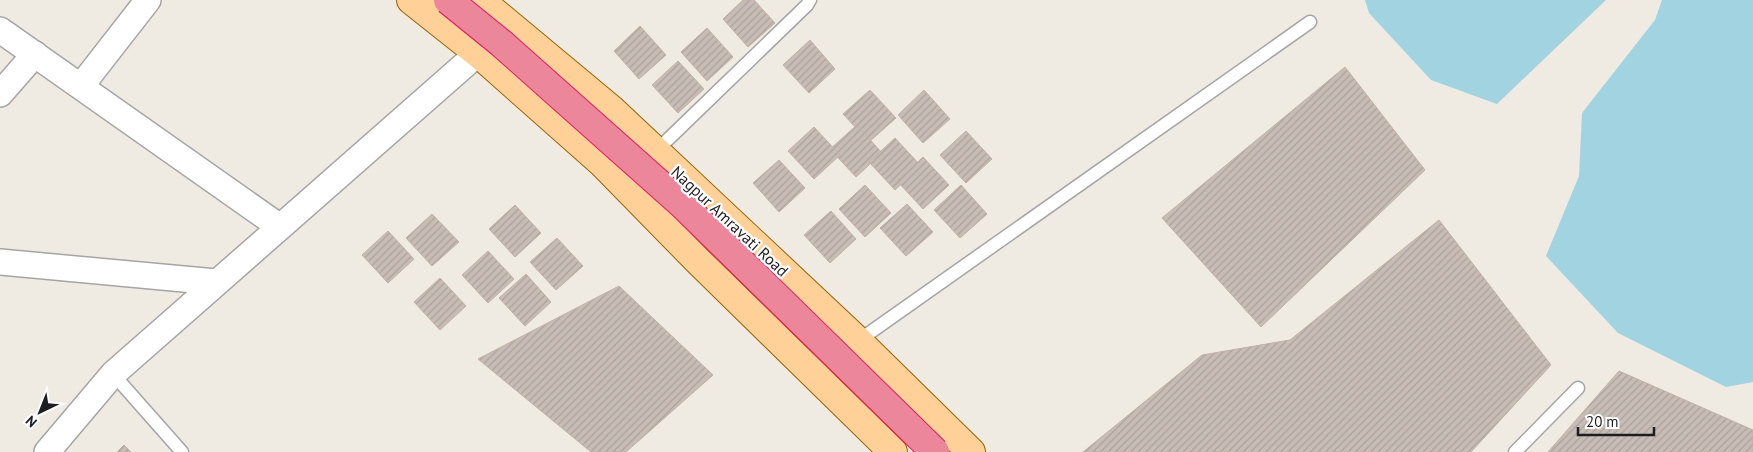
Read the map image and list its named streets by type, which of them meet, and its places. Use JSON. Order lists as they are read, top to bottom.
{
  "streets": {
    "main road": ["Nagpur Amravati Road"]
  },
  "scale_bar": "20 m",
  "north": "bottom left"
}
